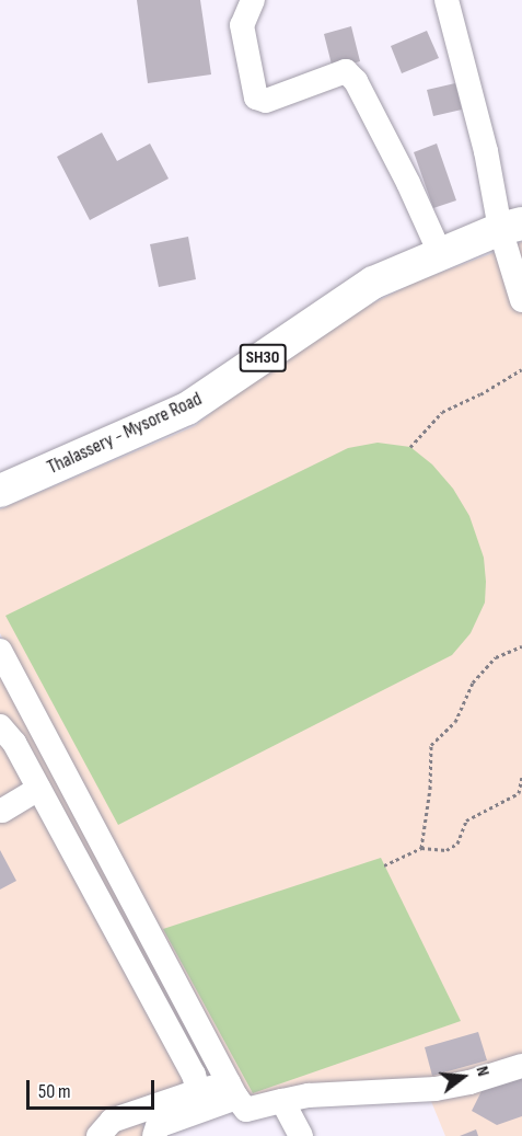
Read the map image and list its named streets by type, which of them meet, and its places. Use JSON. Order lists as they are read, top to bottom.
{
  "streets": {
    "main road": ["SH30", "Thalassery - Mysore Road"]
  },
  "scale_bar": "50 m",
  "north": "right"
}
